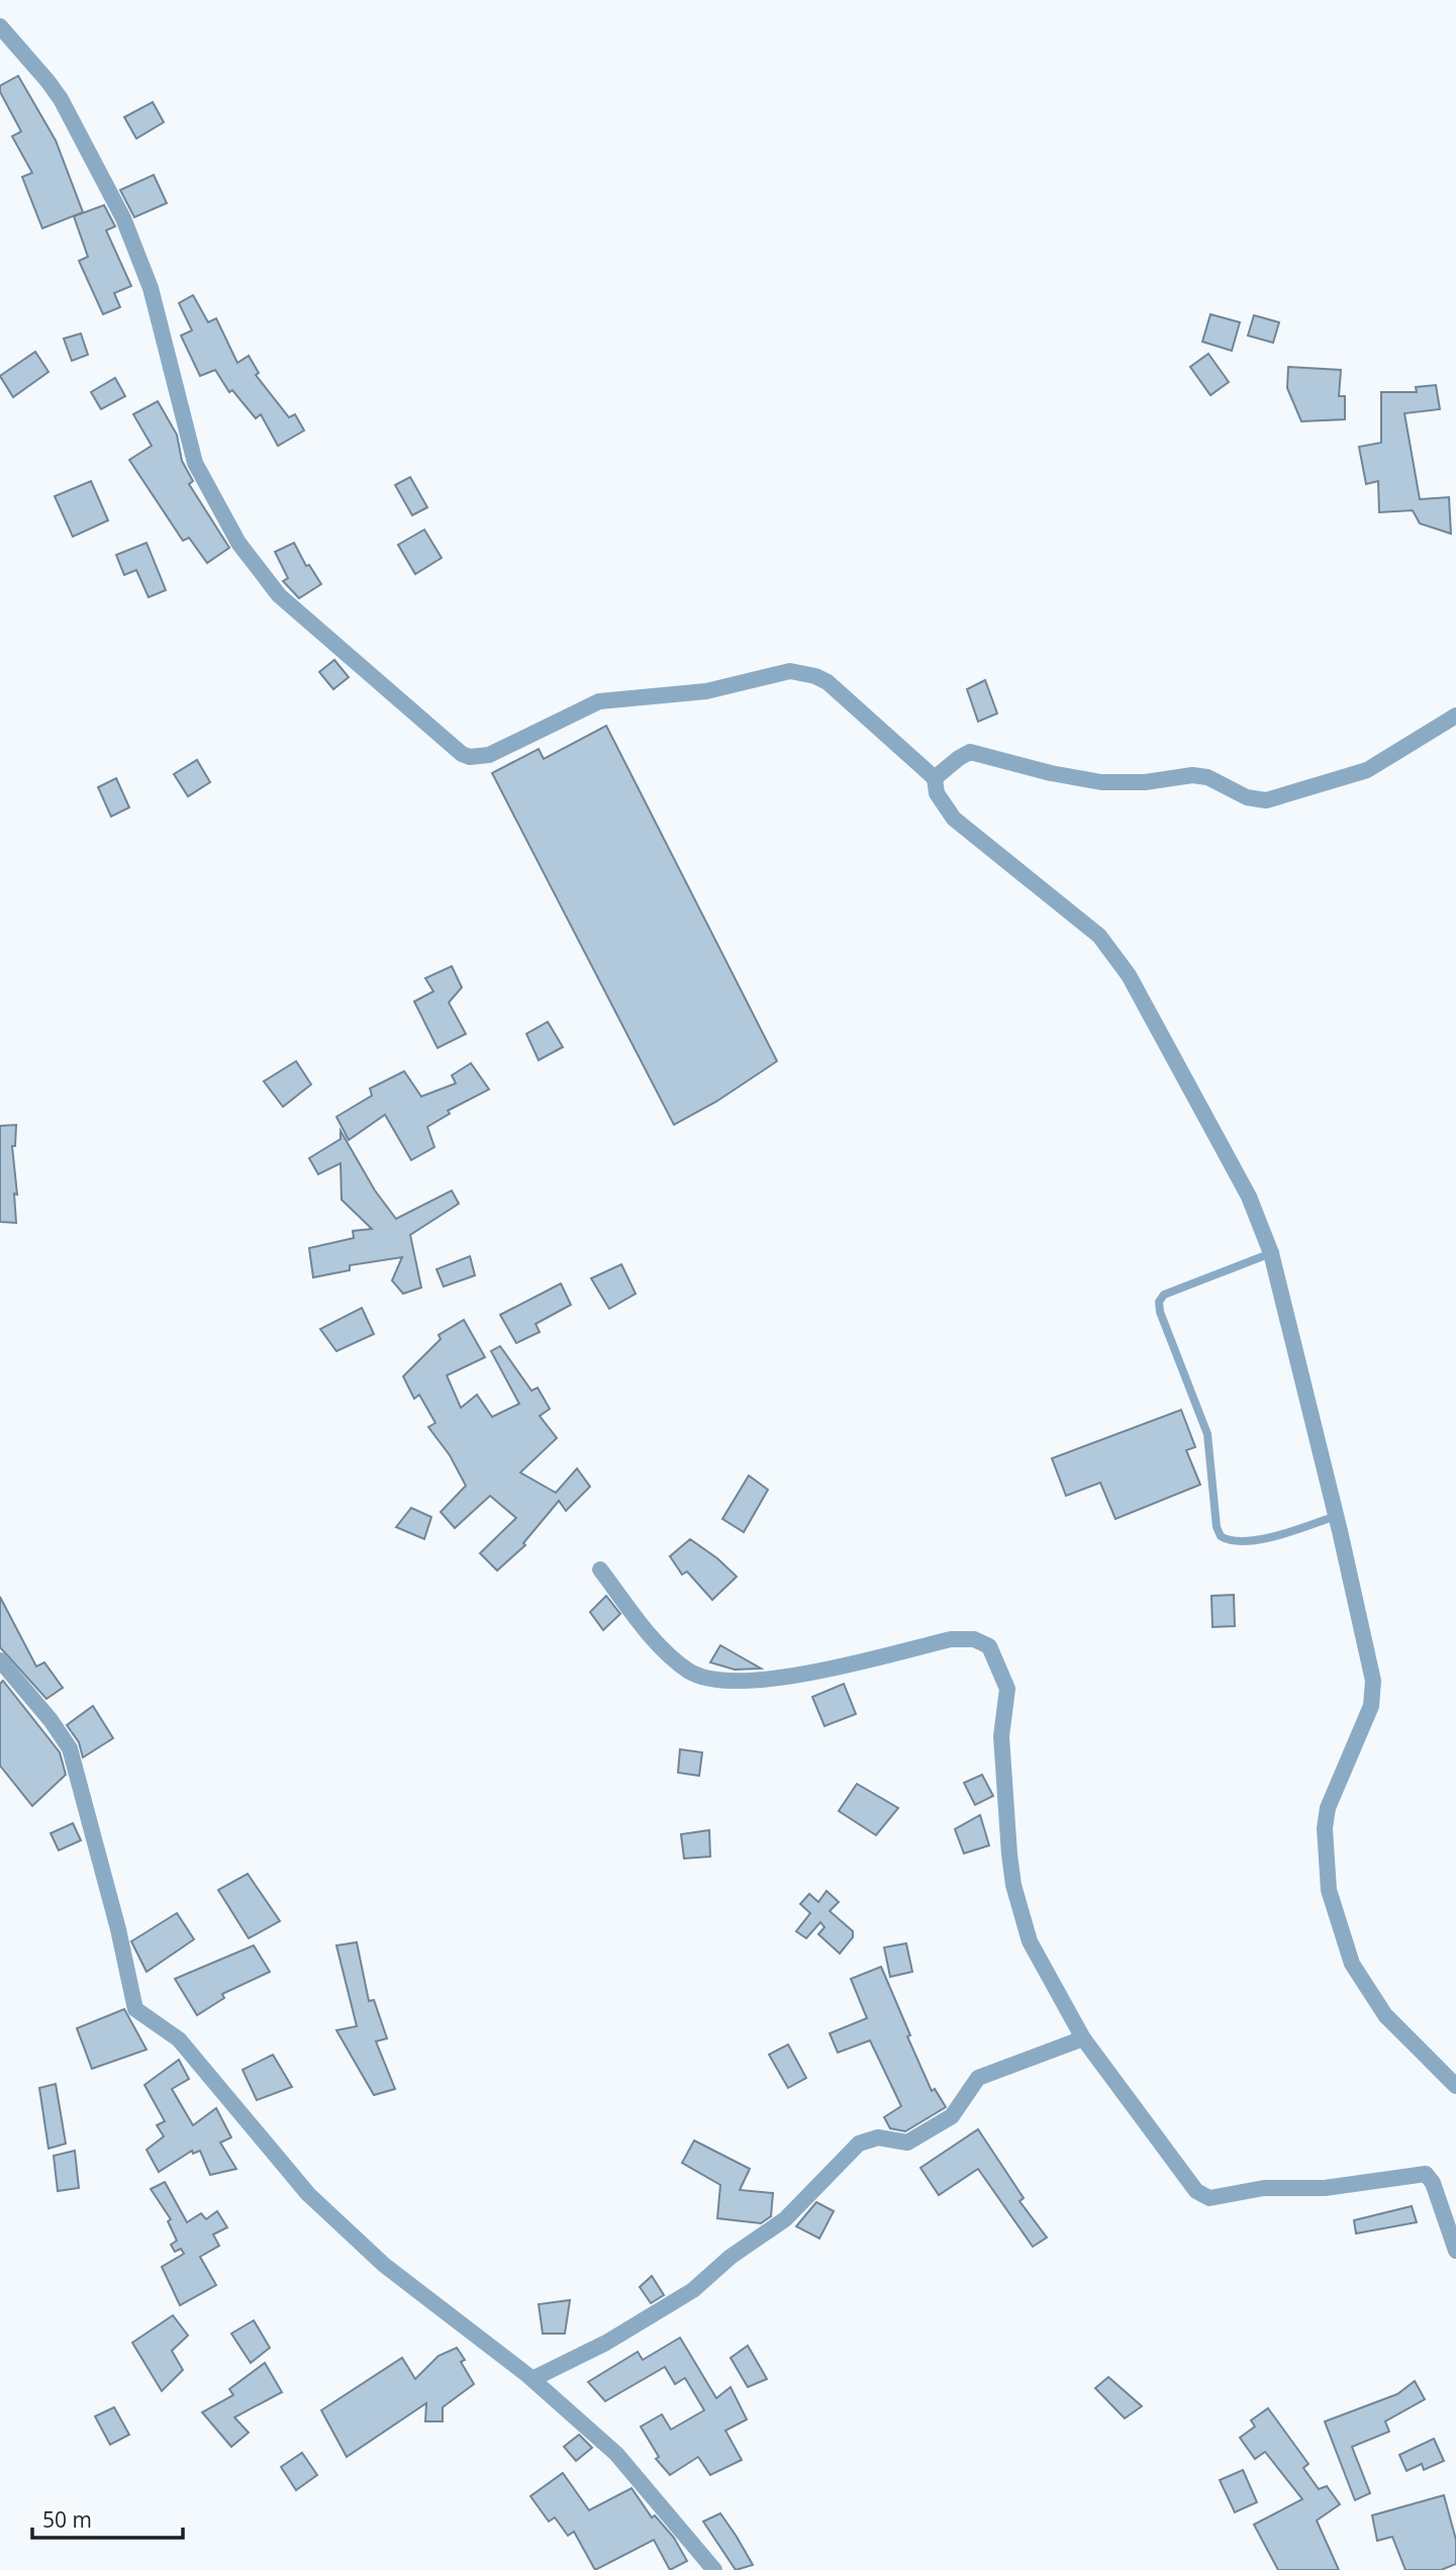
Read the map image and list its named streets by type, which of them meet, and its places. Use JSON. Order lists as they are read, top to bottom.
{
  "scale_bar": "50 m"
}
